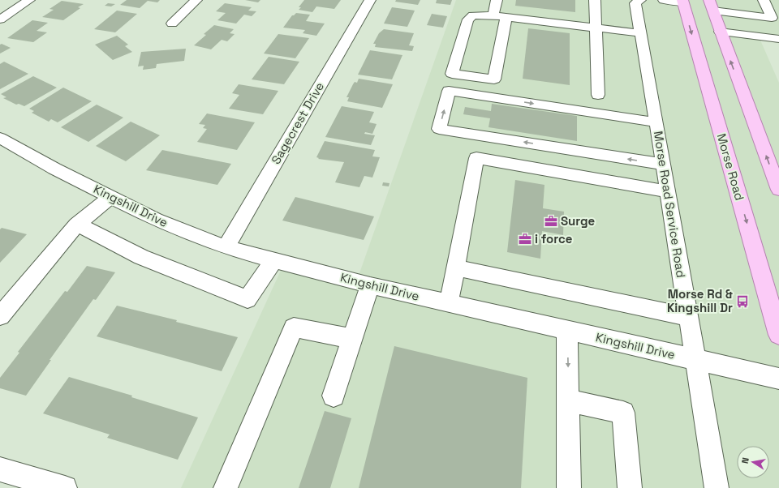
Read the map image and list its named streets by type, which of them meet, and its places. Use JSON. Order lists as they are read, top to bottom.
{
  "streets": {
    "main road": ["Morse Road"],
    "street": ["Sagecrest Drive", "Morse Road Service Road", "Kingshill Drive"]
  },
  "crossings": [
    ["Sagecrest Drive", "Kingshill Drive"],
    ["Morse Road Service Road", "Kingshill Drive"]
  ],
  "places": {
    "office": ["Surge", "i force"],
    "bus stop": ["Morse Rd & Kingshill Dr"]
  },
  "north": "left"
}
